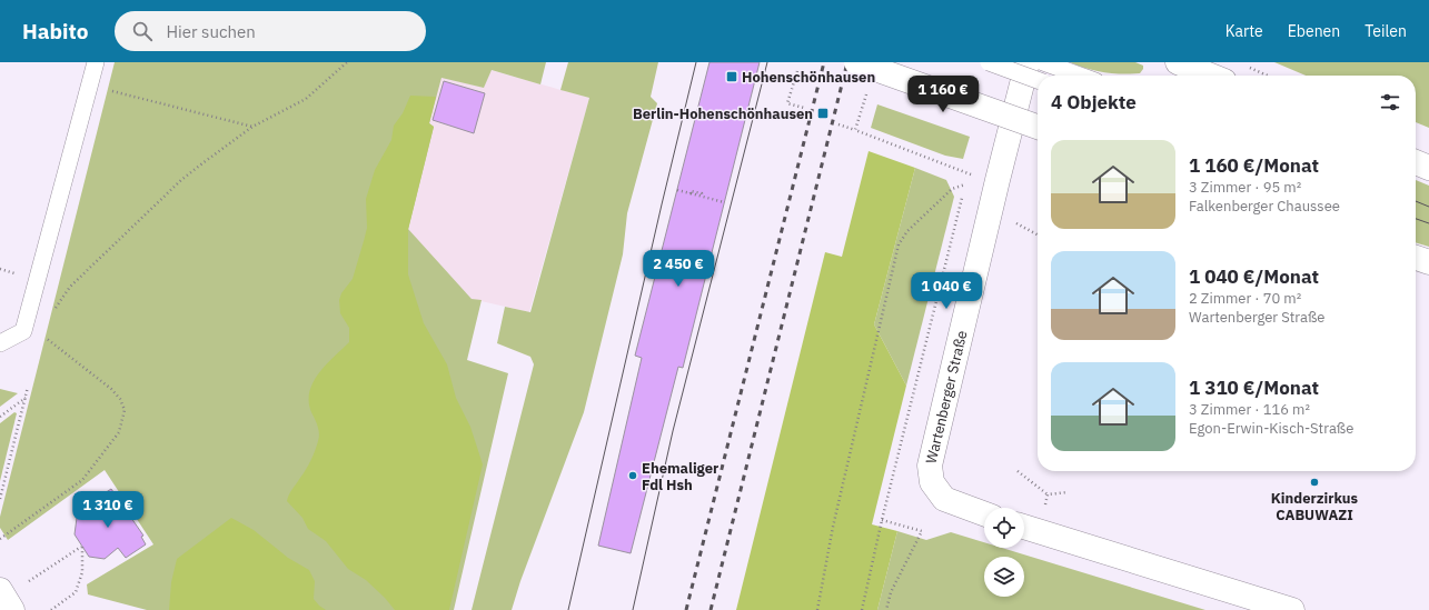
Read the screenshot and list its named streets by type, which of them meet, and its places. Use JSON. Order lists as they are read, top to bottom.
{
  "streets": {
    "street": ["Wartenberger Straße"]
  },
  "places": {
    "transit": ["Hohenschönhausen", "Berlin-Hohenschönhausen"],
    "other": ["Ehemaliger Fdl Hsh", "Kinderzirkus CABUWAZI"]
  },
  "page": {
    "header": "Habito",
    "search": "Hier suchen",
    "nav": ["Karte", "Ebenen", "Teilen"],
    "price": [
      "1 160 €",
      "2 450 €",
      "1 040 €",
      "1 310 €"
    ],
    "heading": "4 Objekte",
    "list": [
      {
        "name": "1 160 €/Monat",
        "note": "3 Zimmer · 95 m² · Falkenberger Chaussee"
      },
      {
        "name": "1 040 €/Monat",
        "note": "2 Zimmer · 70 m² · Wartenberger Straße"
      },
      {
        "name": "1 310 €/Monat",
        "note": "3 Zimmer · 116 m² · Egon-Erwin-Kisch-Straße"
      }
    ]
  }
}
